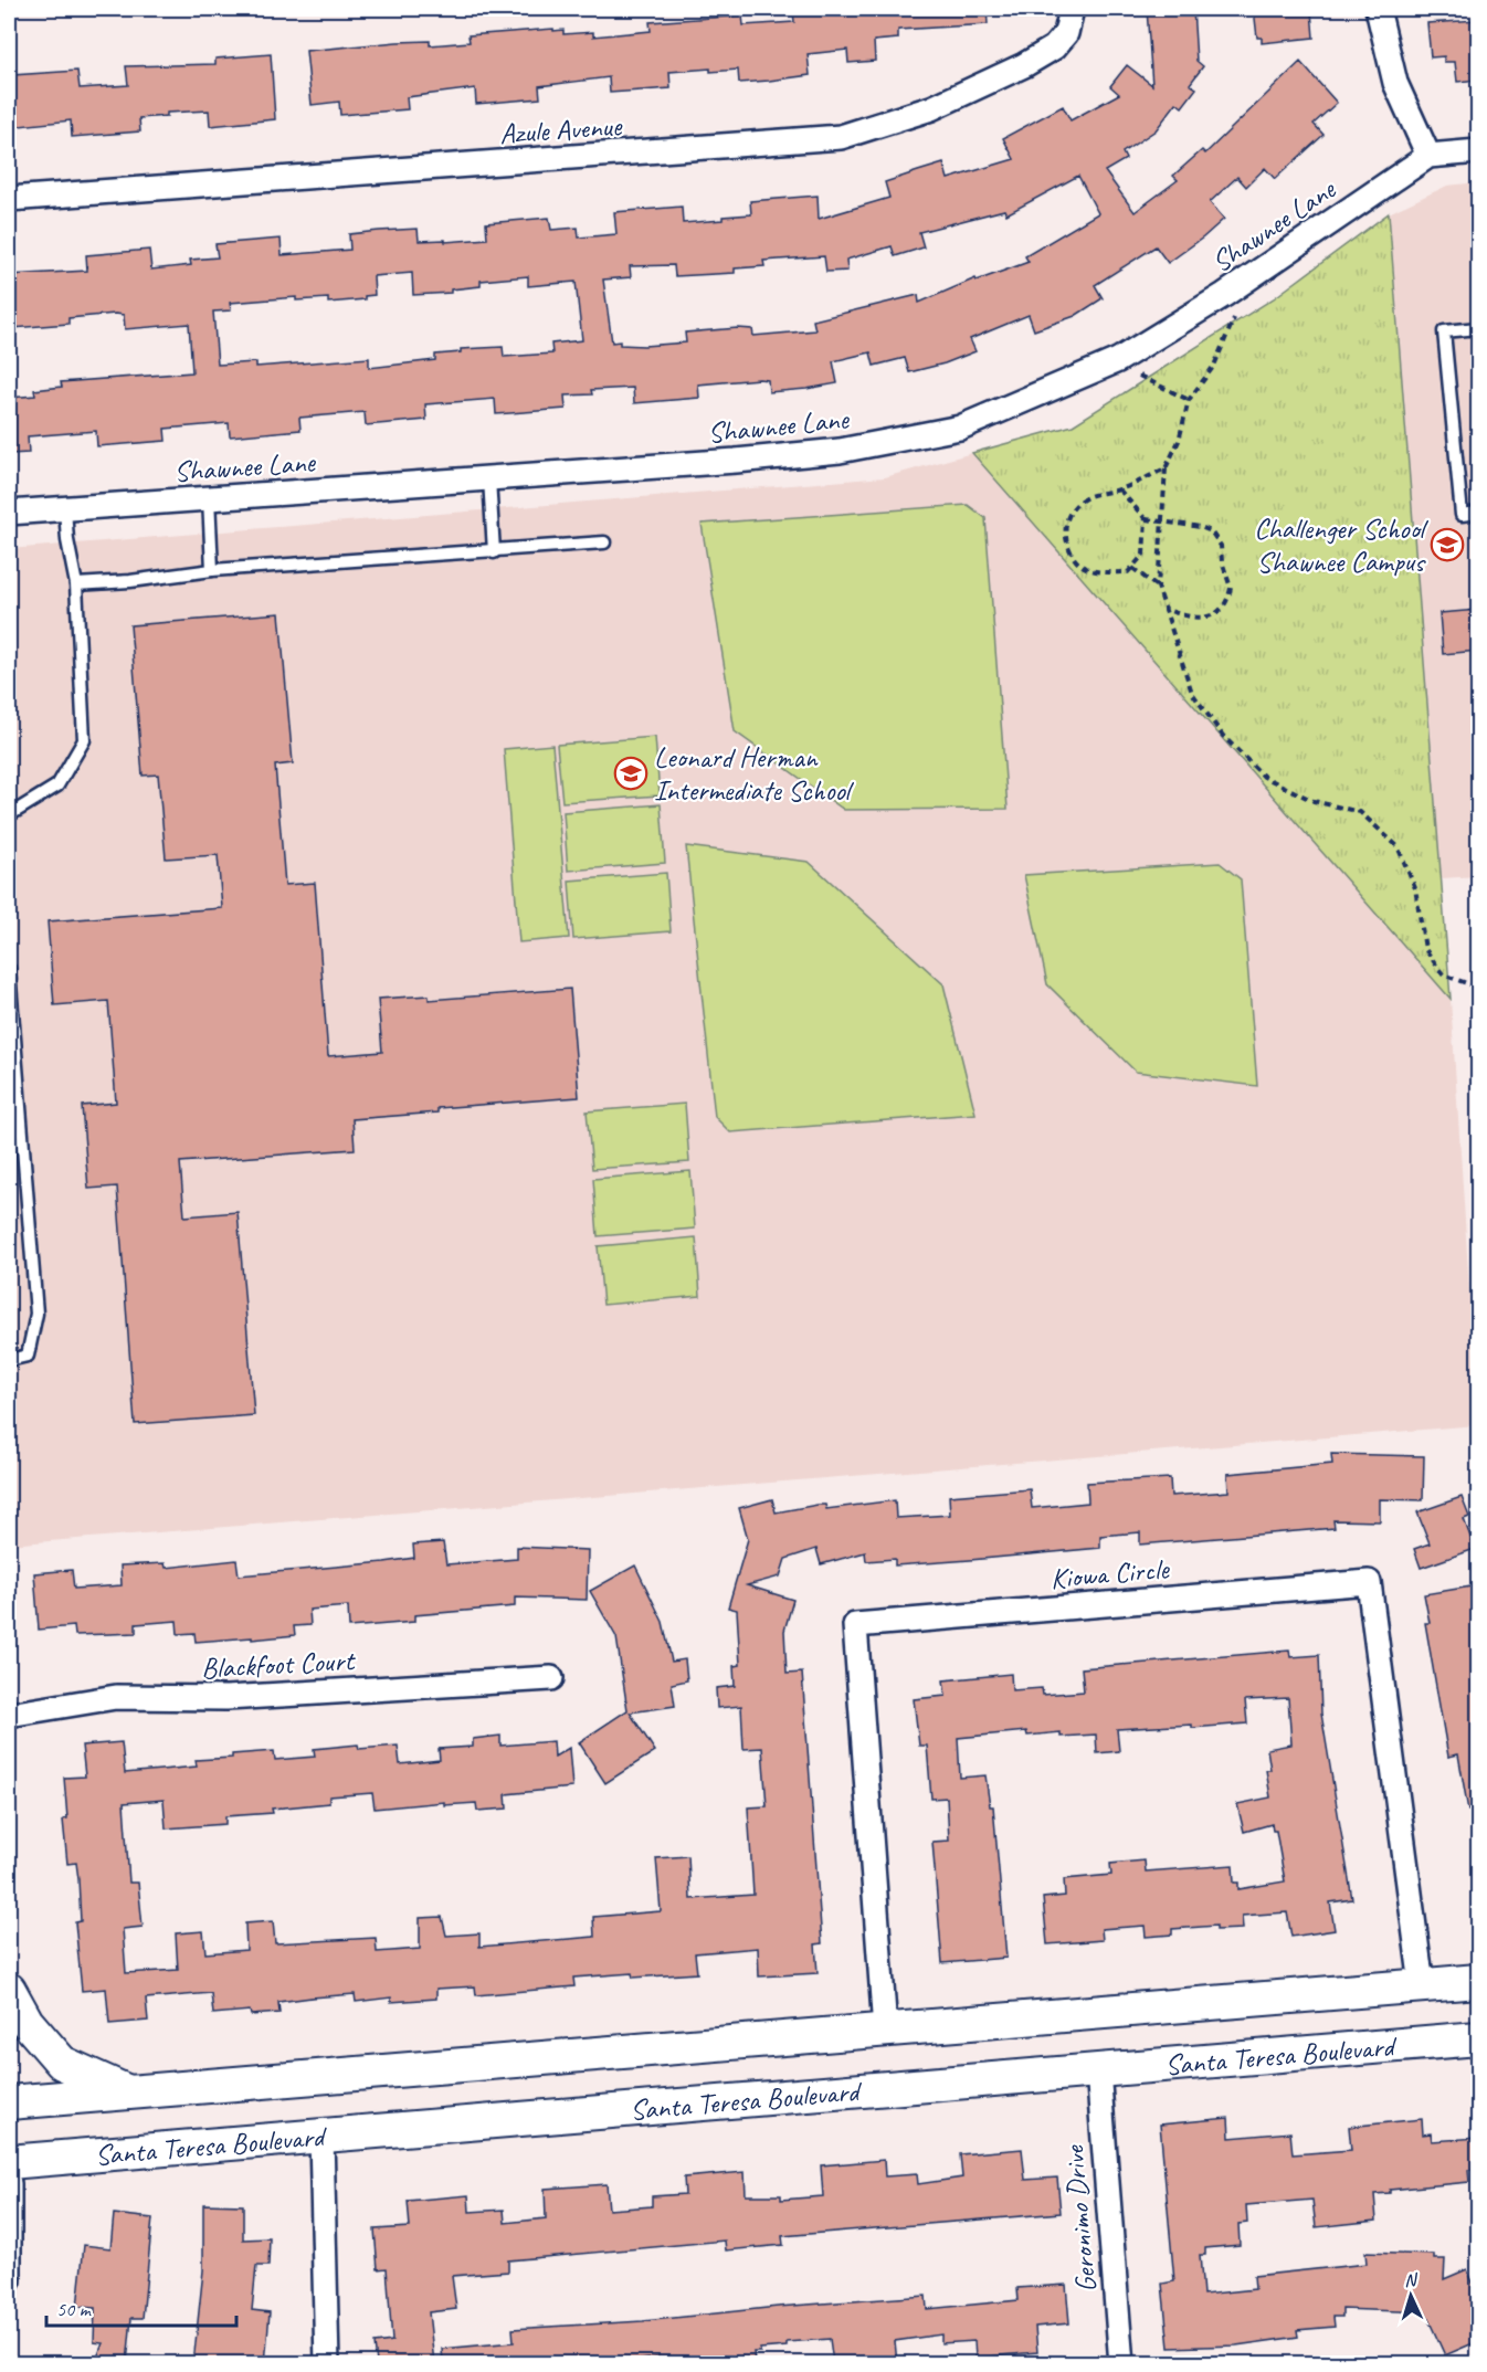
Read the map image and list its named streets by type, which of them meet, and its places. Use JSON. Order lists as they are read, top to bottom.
{
  "streets": {
    "main road": ["Santa Teresa Boulevard"],
    "street": [
      "Azule Avenue",
      "Shawnee Lane",
      "Kiowa Circle",
      "Blackfoot Court",
      "Geronimo Drive"
    ]
  },
  "crossings": [
    ["Kiowa Circle", "Santa Teresa Boulevard"],
    ["Santa Teresa Boulevard", "Geronimo Drive"]
  ],
  "places": {
    "school or university": ["Challenger School Shawnee Campus", "Leonard Herman Intermediate School"]
  },
  "scale_bar": "50 m",
  "north": "top"
}
